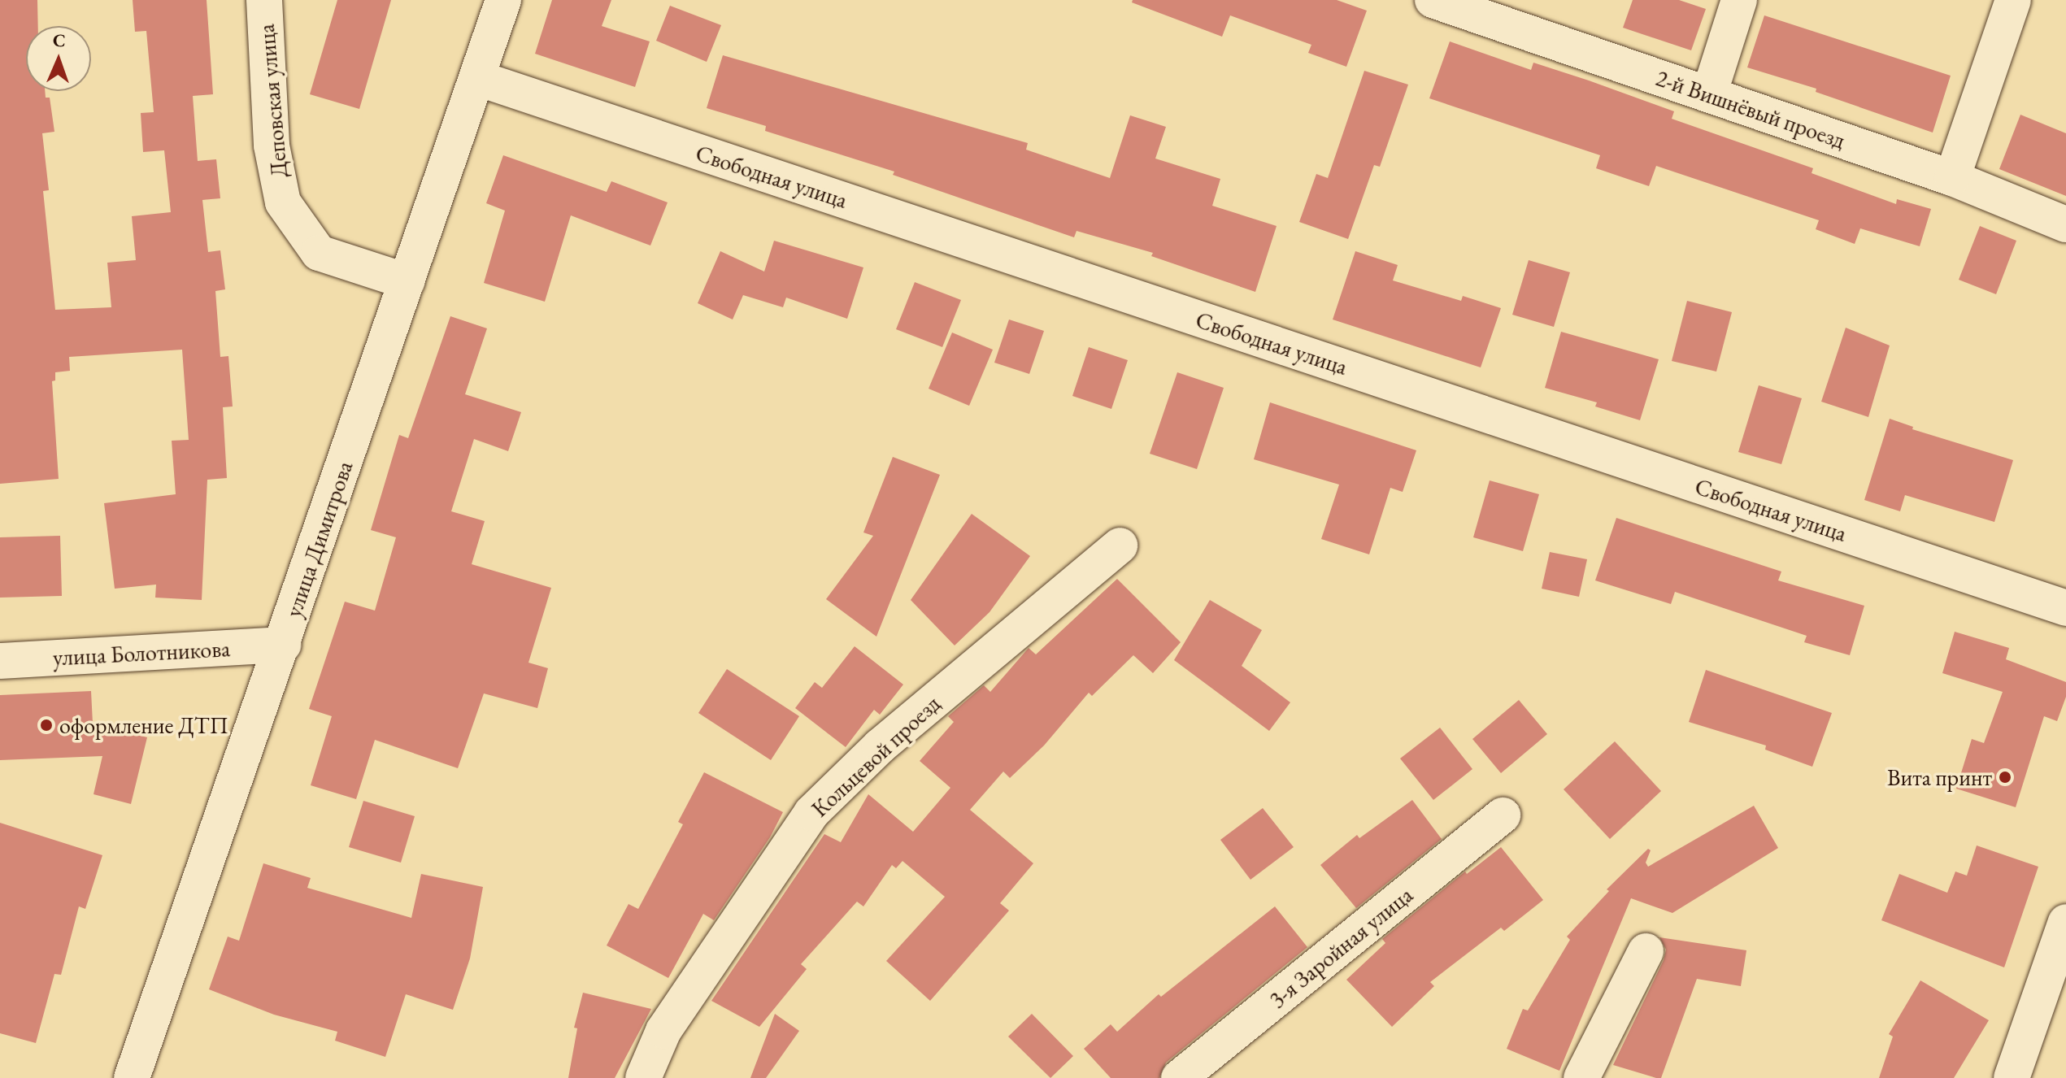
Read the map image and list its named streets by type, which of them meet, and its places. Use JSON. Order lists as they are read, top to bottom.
{
  "streets": {
    "street": [
      "Деповская улица",
      "2-й Вишнёвый проезд",
      "Свободная улица",
      "улица Димитрова",
      "улица Болотникова",
      "Кольцевой проезд",
      "3-я Заройная улица"
    ]
  },
  "crossings": [
    ["Деповская улица", "улица Димитрова"],
    ["Свободная улица", "улица Димитрова"],
    ["улица Димитрова", "улица Болотникова"]
  ],
  "places": ["оформление ДТП", "Вита принт"],
  "north": "top"
}
